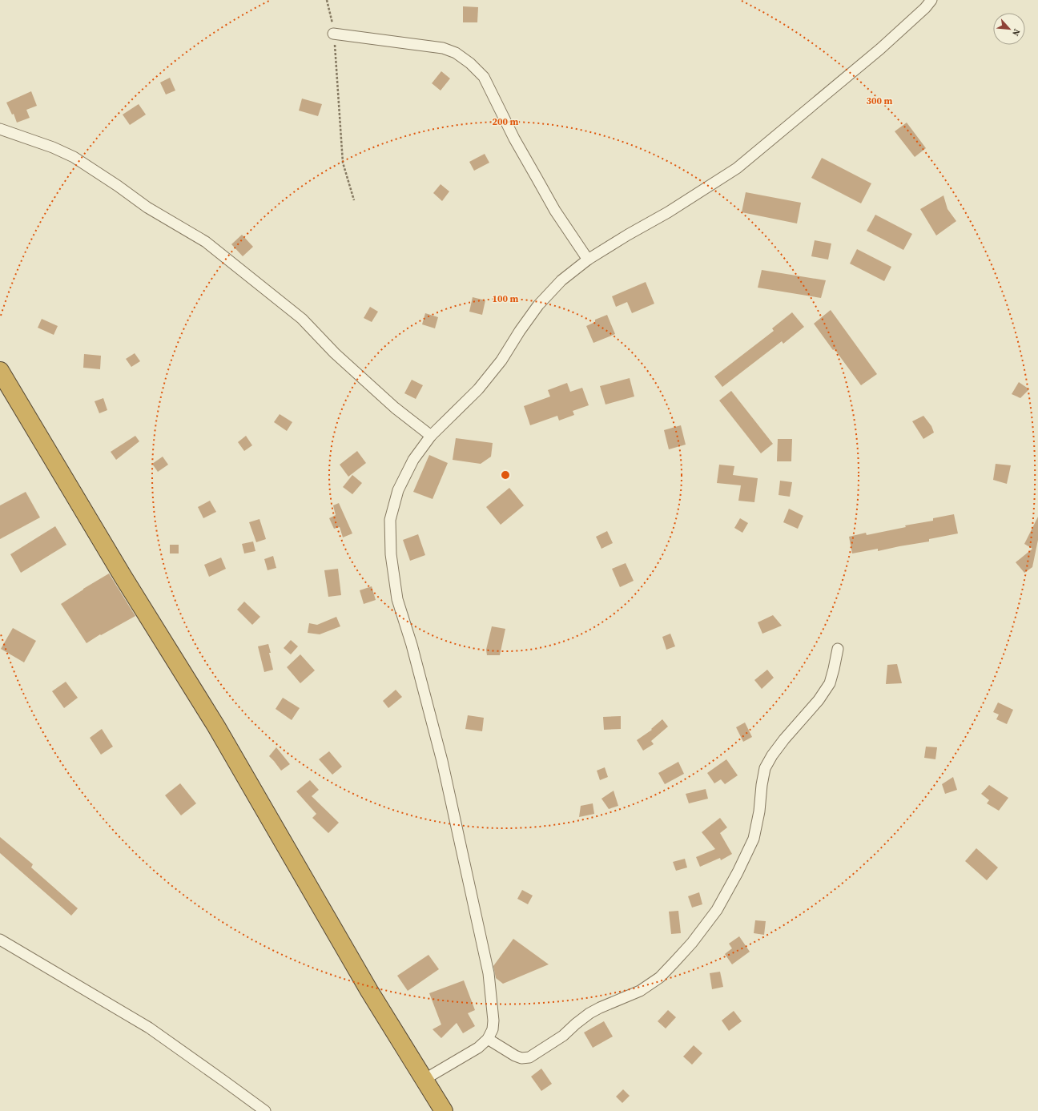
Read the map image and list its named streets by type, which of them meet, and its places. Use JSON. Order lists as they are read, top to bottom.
{
  "north": "bottom right",
  "rings": ["300 m", "200 m", "100 m"]
}
